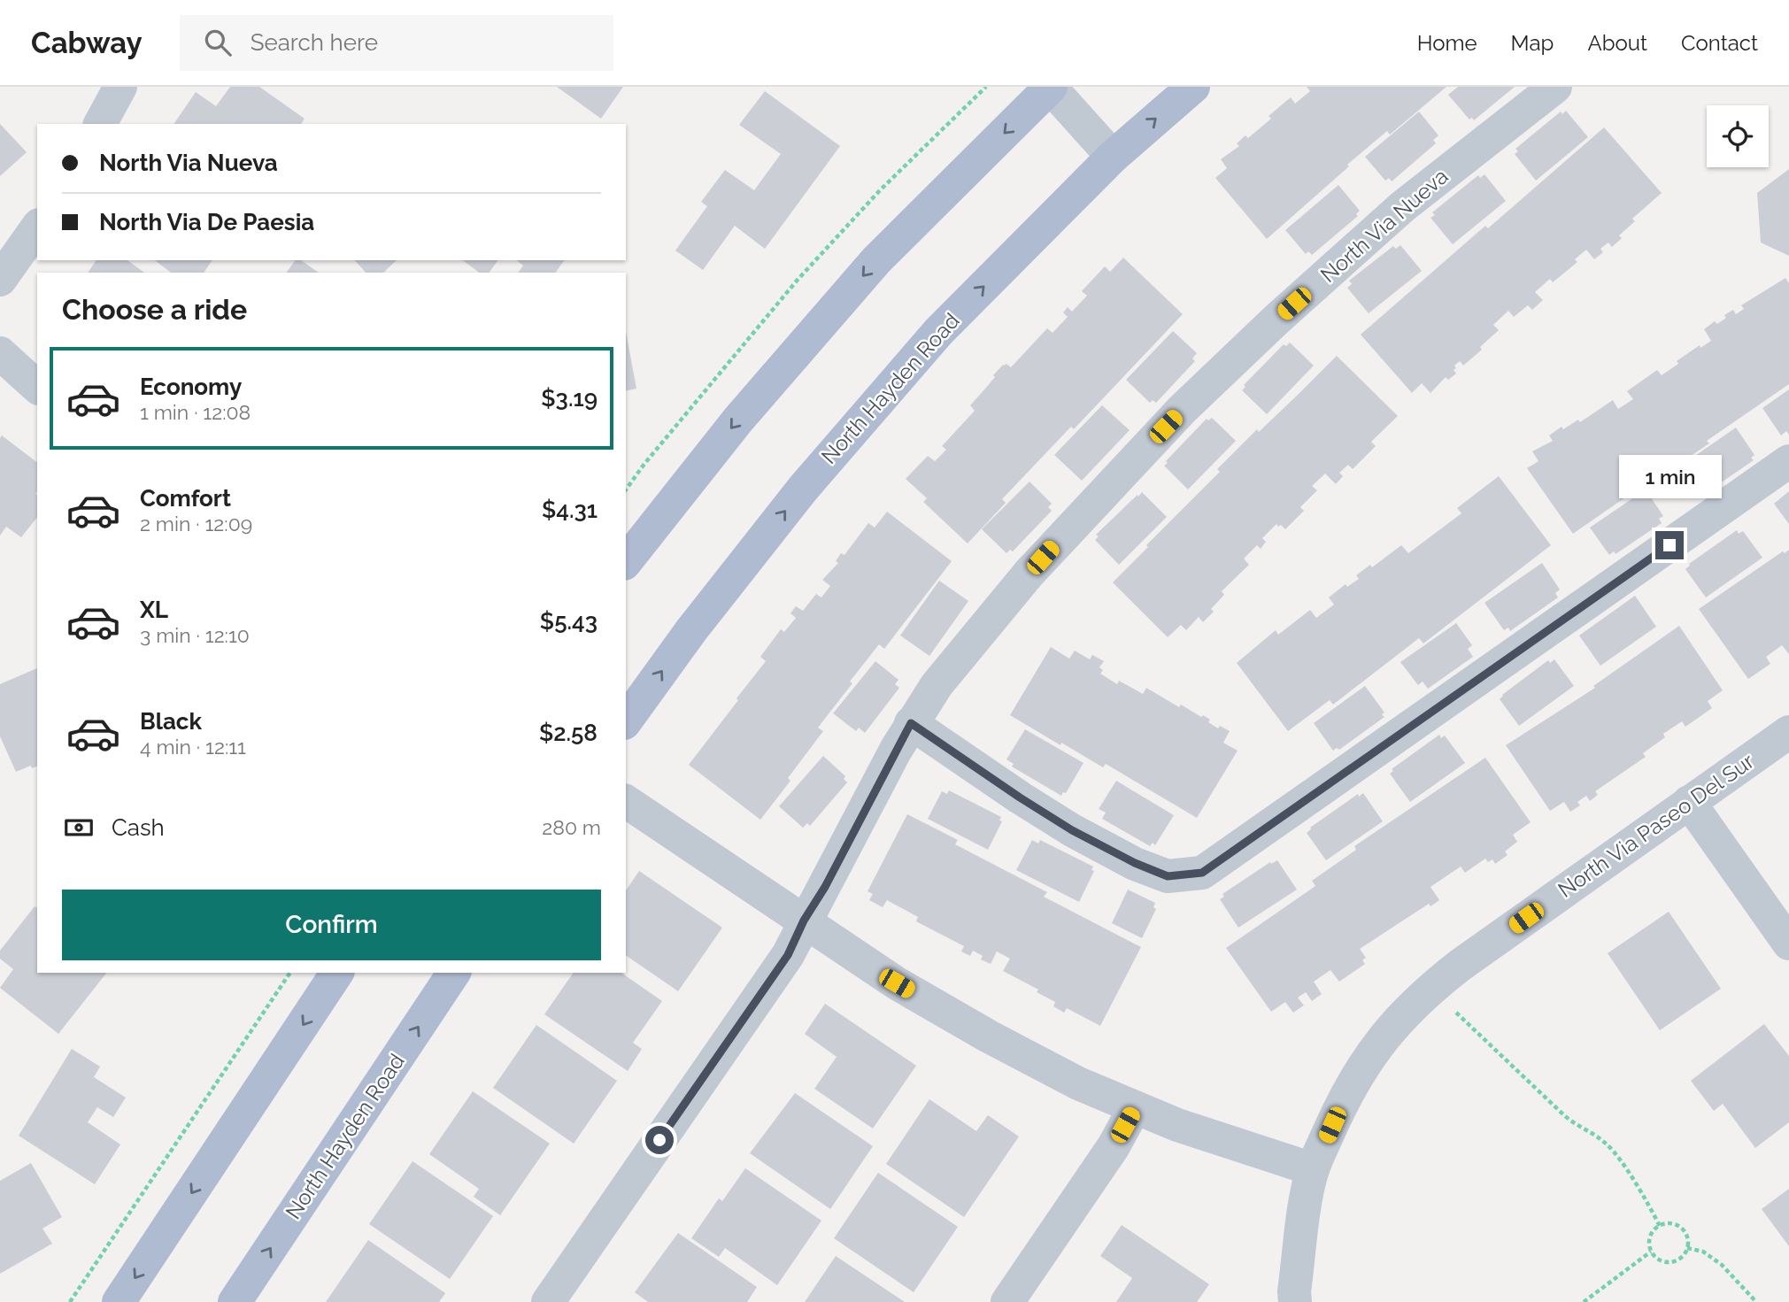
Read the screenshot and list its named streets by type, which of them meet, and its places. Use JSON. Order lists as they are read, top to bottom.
{
  "streets": {
    "main road": ["North Hayden Road"],
    "street": ["North Via Nueva", "North Via Paseo Del Sur"]
  },
  "page": {
    "header": "Cabway",
    "search": "Search here",
    "nav": [
      "Home",
      "Map",
      "About",
      "Contact"
    ],
    "banner": ["North Via Nueva", "North Via De Paesia"],
    "heading": "Choose a ride",
    "list": [
      {
        "name": "Economy",
        "note": "1 min · 12:08",
        "value": "$3.19"
      },
      {
        "name": "Comfort",
        "note": "2 min · 12:09",
        "value": "$4.31"
      },
      {
        "name": "XL",
        "note": "3 min · 12:10",
        "value": "$5.43"
      },
      {
        "name": "Black",
        "note": "4 min · 12:11",
        "value": "$2.58"
      }
    ],
    "bubble": "1 min",
    "pay": ["Cash", "280 m"],
    "buttons": "Confirm"
  }
}
